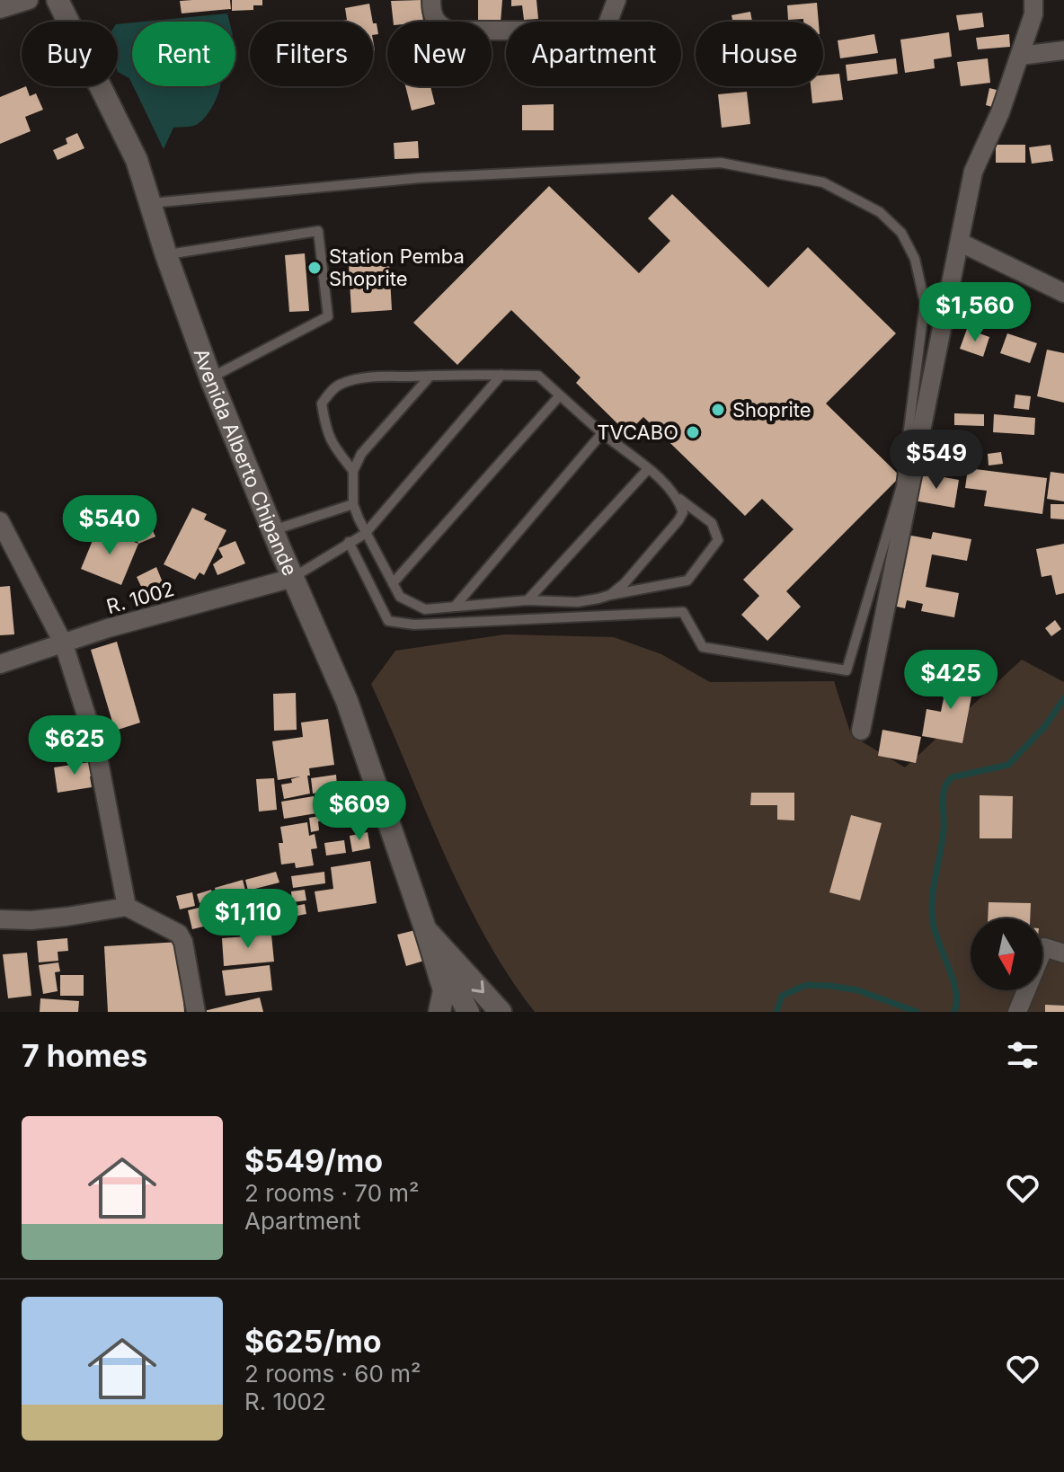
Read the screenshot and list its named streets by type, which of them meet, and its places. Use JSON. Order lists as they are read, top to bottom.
{
  "streets": {
    "main road": ["Avenida Alberto Chipande"],
    "street": ["R. 1002"]
  },
  "crossings": [
    ["Avenida Alberto Chipande", "R. 1002"]
  ],
  "places": ["Station Pemba Shoprite", "Shoprite", "TVCABO"],
  "north": "bottom",
  "page": {
    "chip": [
      "Buy",
      "Rent",
      "Filters",
      "New",
      "Apartment",
      "House"
    ],
    "price": [
      "$1,560",
      "$549",
      "$540",
      "$425",
      "$625",
      "$609",
      "$1,110"
    ],
    "heading": "7 homes",
    "list": [
      {
        "name": "$549/mo",
        "note": "2 rooms · 70 m² · Apartment"
      },
      {
        "name": "$625/mo",
        "note": "2 rooms · 60 m² · R. 1002"
      }
    ]
  }
}
